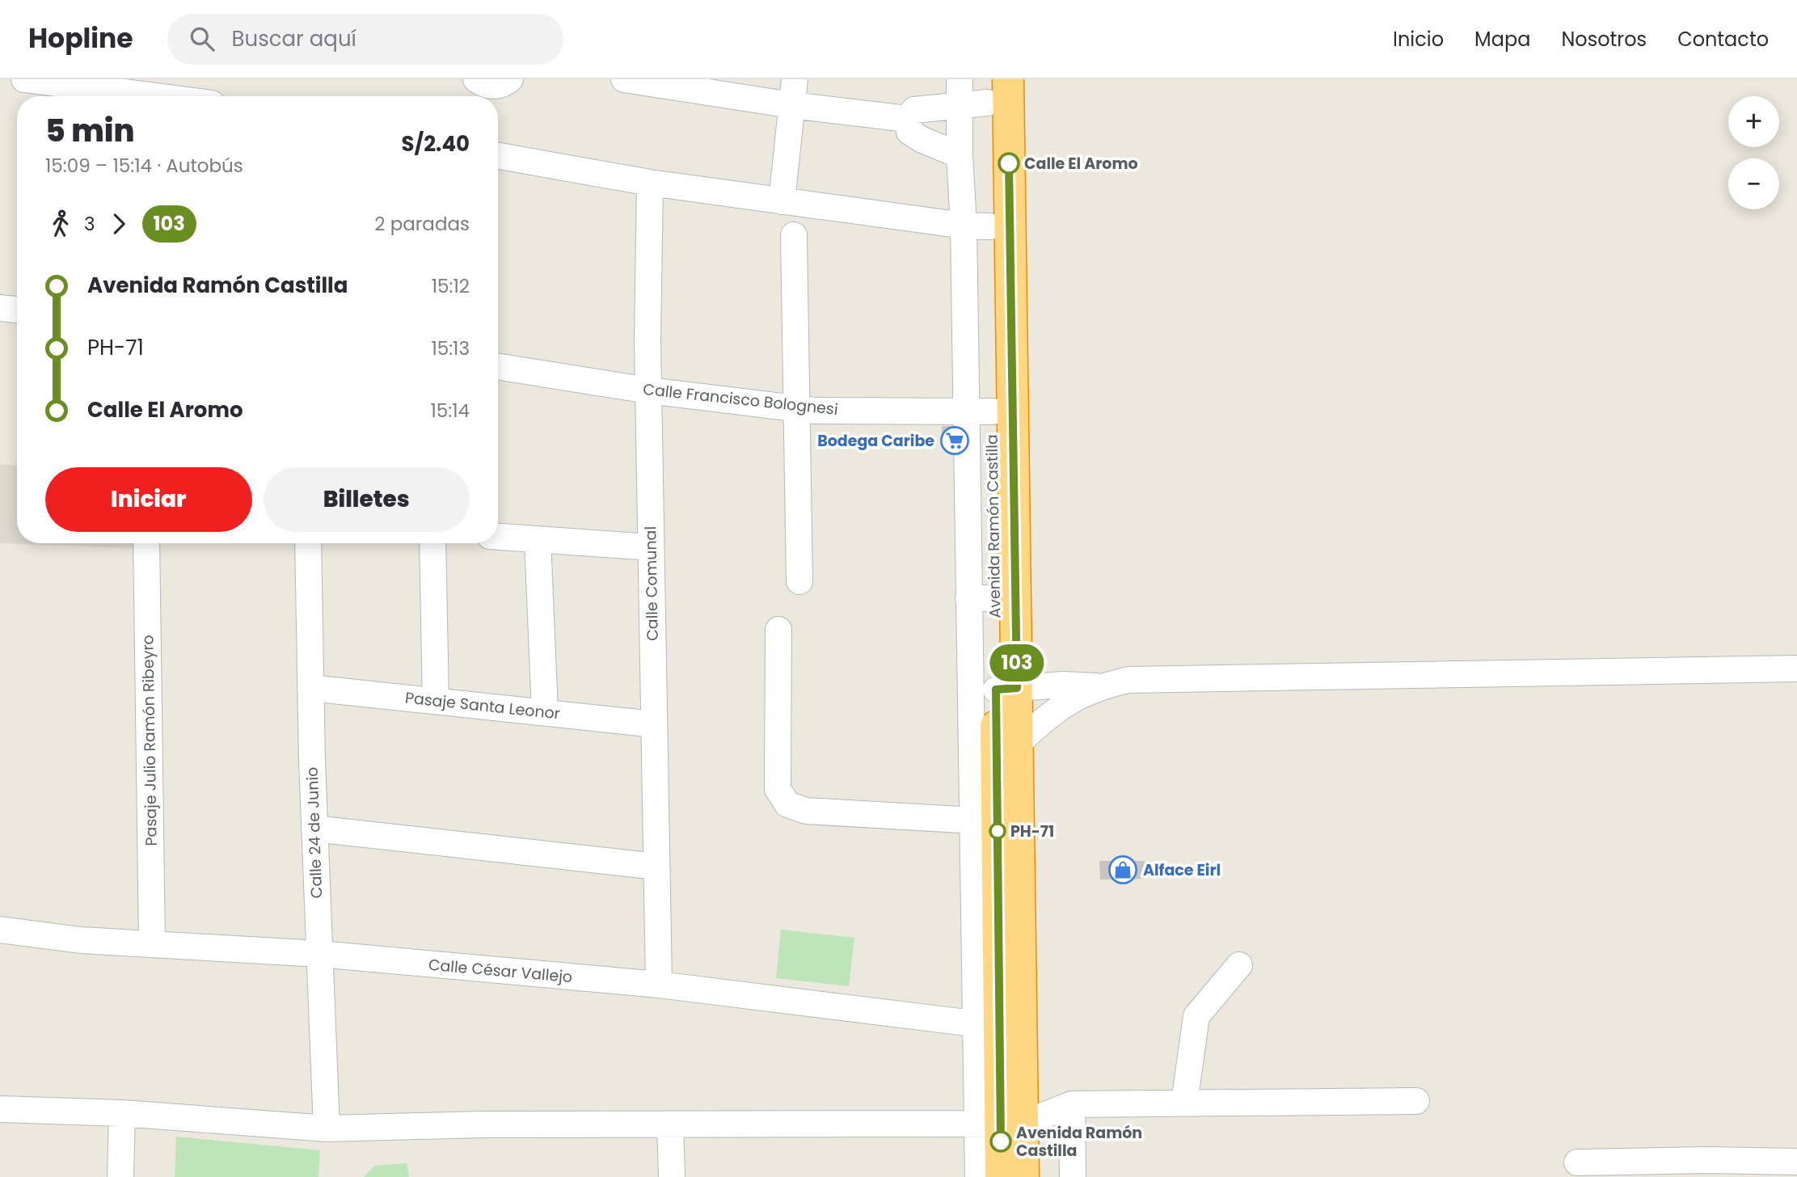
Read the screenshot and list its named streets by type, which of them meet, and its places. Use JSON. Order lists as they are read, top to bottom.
{
  "streets": {
    "highway": ["Avenida Ramón Castilla"],
    "street": [
      "Calle Francisco Bolognesi",
      "Calle Comunal",
      "Pasaje Santa Leonor",
      "Pasaje Julio Ramón Ribeyro",
      "Calle 24 de Junio",
      "Calle César Vallejo"
    ]
  },
  "crossings": [
    ["Calle Francisco Bolognesi", "Avenida Ramón Castilla"],
    ["Calle Francisco Bolognesi", "Calle Comunal"],
    ["Avenida Ramón Castilla", "Calle César Vallejo"],
    ["Calle Comunal", "Pasaje Santa Leonor"],
    ["Calle Comunal", "Calle César Vallejo"],
    ["Pasaje Santa Leonor", "Calle 24 de Junio"],
    ["Pasaje Julio Ramón Ribeyro", "Calle César Vallejo"],
    ["Calle 24 de Junio", "Calle César Vallejo"]
  ],
  "places": {
    "other": ["Calle El Aromo", "PH-71", "Avenida Ramón Castilla"],
    "supermarket": ["Bodega Caribe"],
    "shop": ["Alface Eirl"]
  },
  "lines": ["bus line 103"],
  "page": {
    "header": "Hopline",
    "search": "Buscar aquí",
    "nav": [
      "Inicio",
      "Mapa",
      "Nosotros",
      "Contacto"
    ],
    "on_map": "103",
    "map_buttons": ["+", "−"],
    "heading": ["5 min", "15:09 – 15:14 · Autobús", "S/2.40"],
    "legs": ["3", "103", "2 paradas"],
    "list": [
      {
        "name": "Avenida Ramón Castilla",
        "value": "15:12"
      },
      {
        "name": "PH-71",
        "value": "15:13"
      },
      {
        "name": "Calle El Aromo",
        "value": "15:14"
      }
    ],
    "buttons": ["Iniciar", "Billetes"]
  }
}
